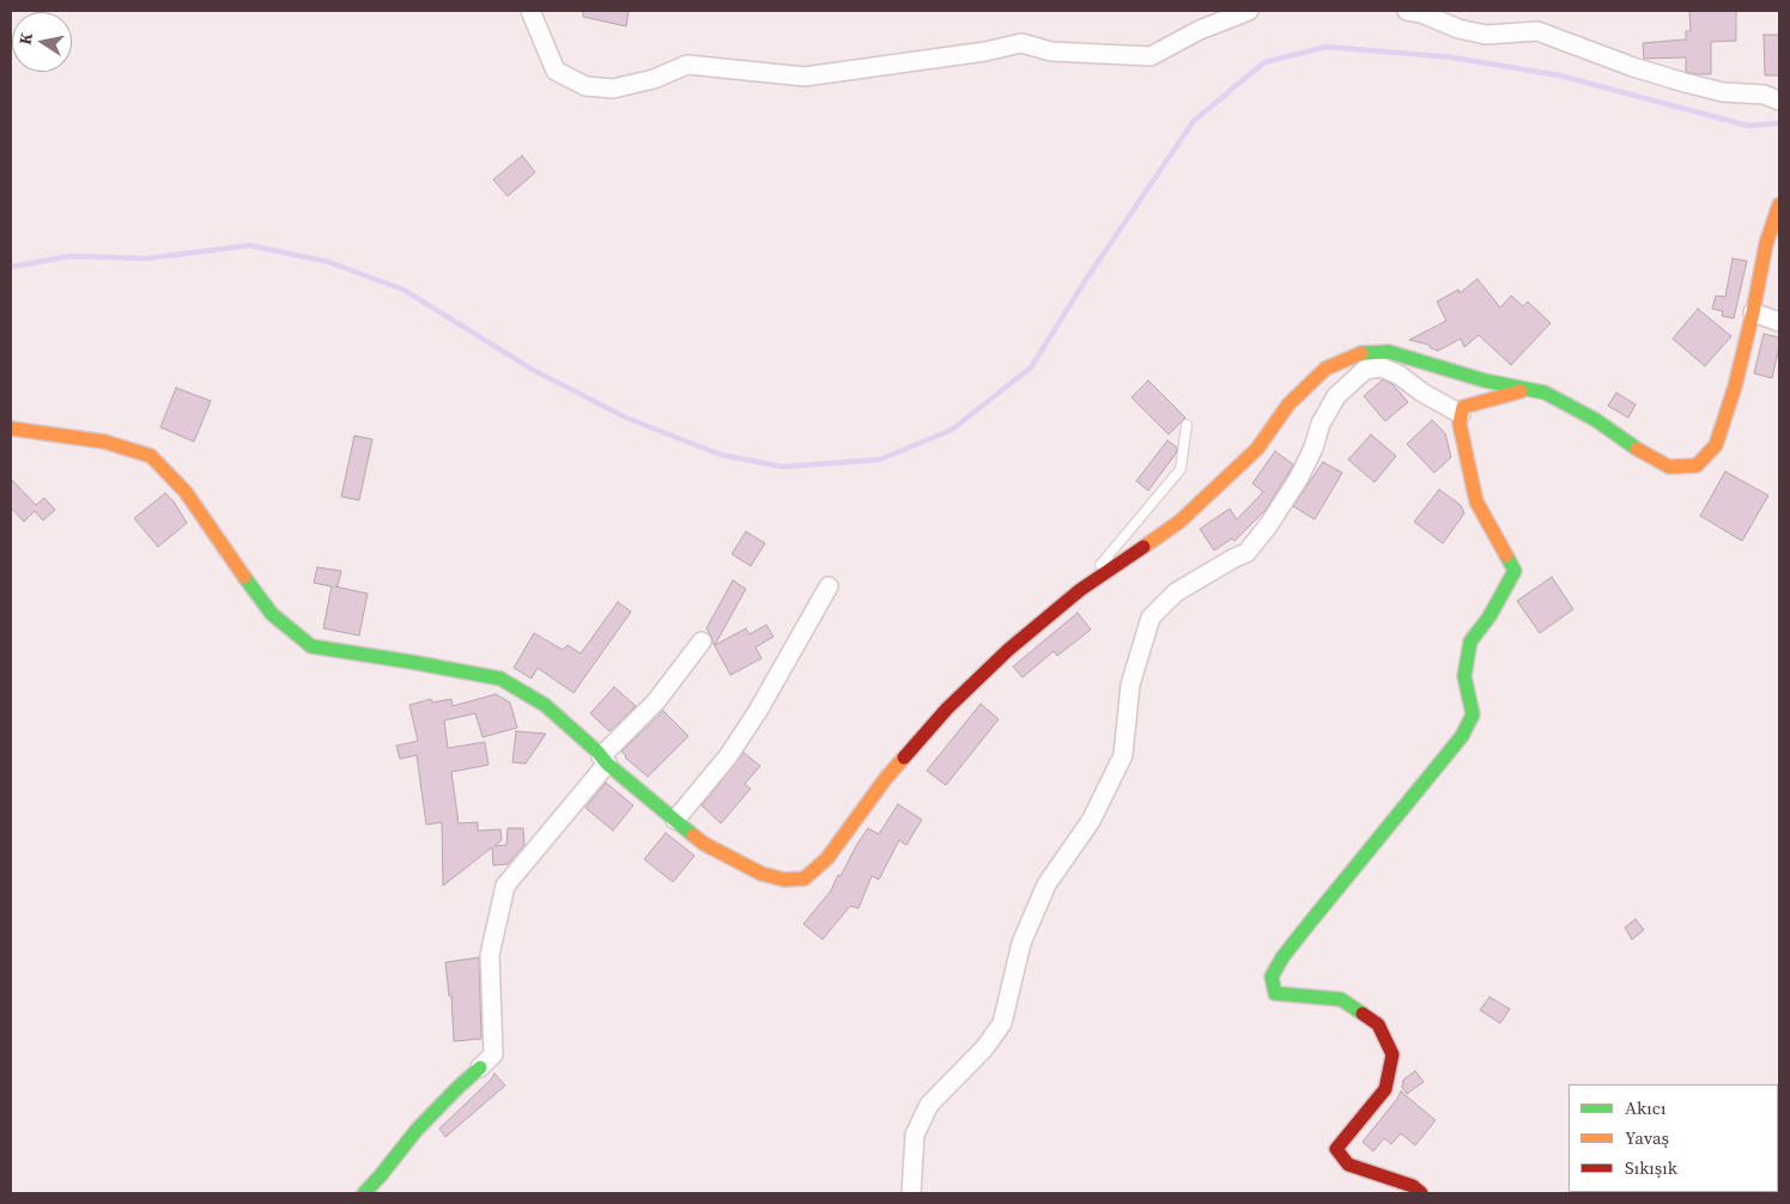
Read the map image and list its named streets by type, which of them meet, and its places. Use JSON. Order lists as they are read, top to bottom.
{
  "legend": ["Akıcı", "Yavaş", "Sıkışık"],
  "north": "left"
}
